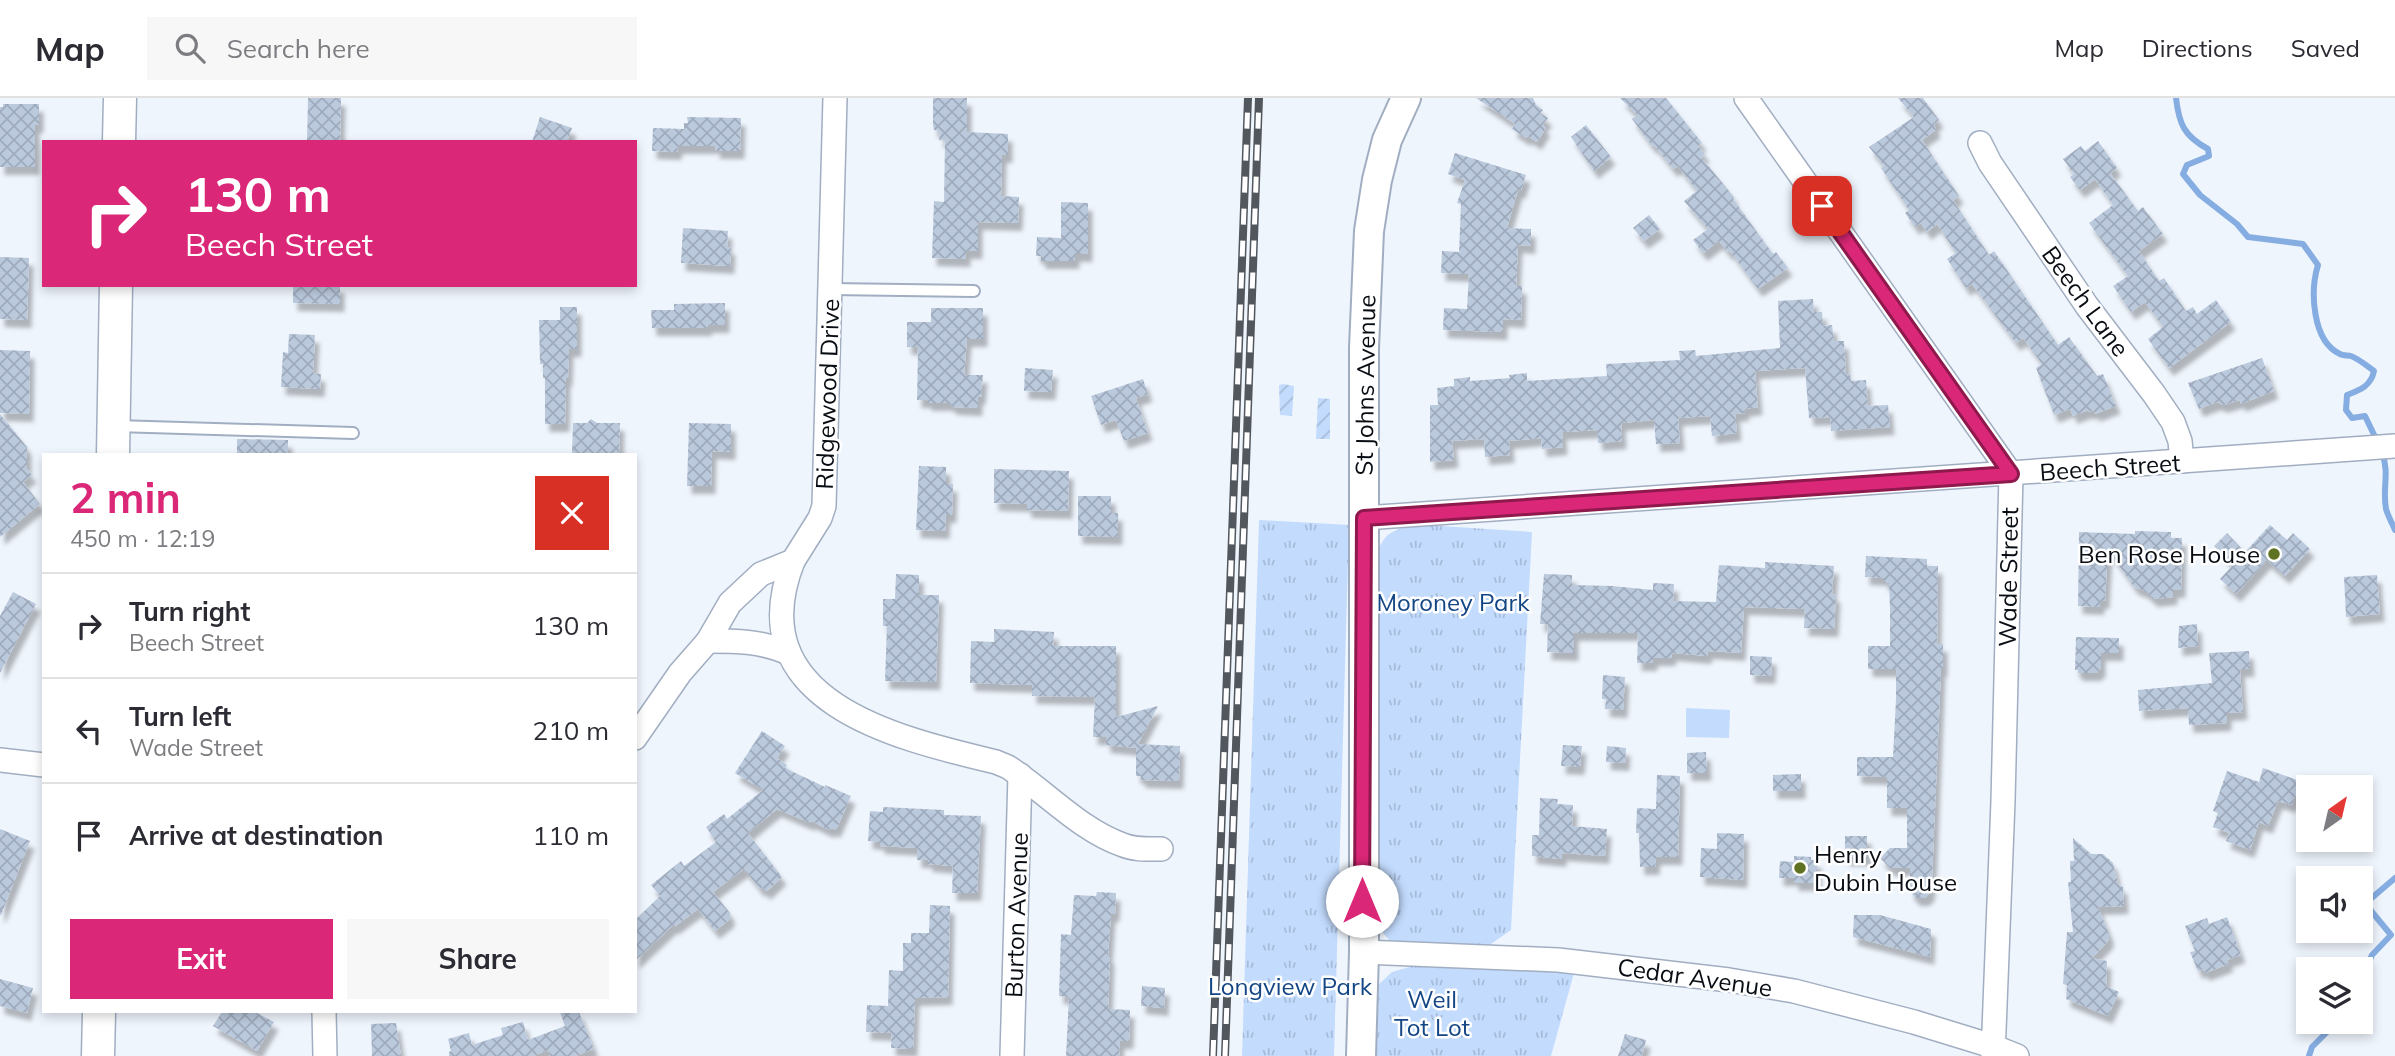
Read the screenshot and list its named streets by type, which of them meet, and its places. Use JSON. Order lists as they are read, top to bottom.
{
  "streets": {
    "street": [
      "Beech Lane",
      "St Johns Avenue",
      "Ridgewood Drive",
      "Beech Street",
      "Wade Street",
      "Burton Avenue",
      "Cedar Avenue"
    ]
  },
  "crossings": [
    ["Beech Lane", "Beech Street"],
    ["St Johns Avenue", "Beech Street"],
    ["St Johns Avenue", "Cedar Avenue"],
    ["Beech Street", "Wade Street"],
    ["Wade Street", "Cedar Avenue"]
  ],
  "parks": ["Moroney Park", "Longview Park", "Weil Tot Lot"],
  "places": ["Ben Rose House", "Henry Dubin House"],
  "north": "top right",
  "page": {
    "header": "Map",
    "search": "Search here",
    "nav": ["Map", "Directions", "Saved"],
    "turn": ["130 m", "Beech Street"],
    "heading": ["2 min", "450 m · 12:19"],
    "list": [
      {
        "name": "Turn right",
        "note": "Beech Street",
        "value": "130 m"
      },
      {
        "name": "Turn left",
        "note": "Wade Street",
        "value": "210 m"
      },
      {
        "name": "Arrive at destination",
        "value": "110 m"
      }
    ],
    "buttons": ["Exit", "Share"]
  }
}
